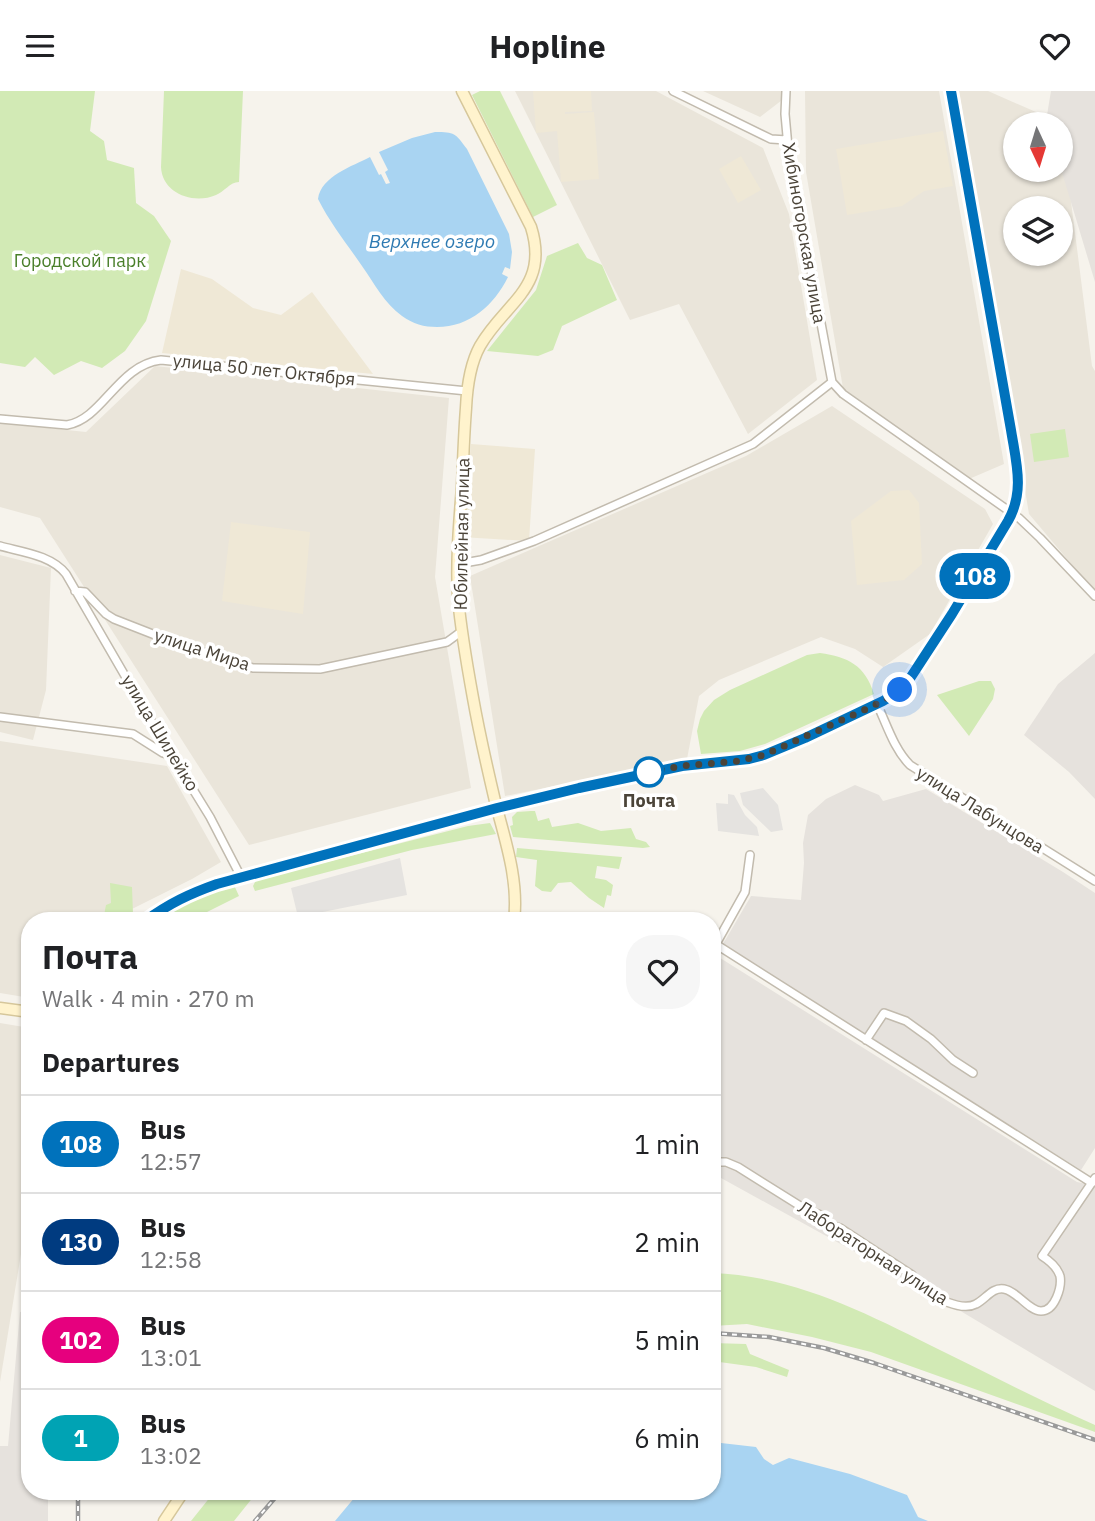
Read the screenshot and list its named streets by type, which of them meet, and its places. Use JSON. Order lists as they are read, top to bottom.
{
  "streets": {
    "street": [
      "Хибиногорская улица",
      "улица 50 лет Октября",
      "Юбилейная улица",
      "улица Мира",
      "улица Шилейко",
      "улица Лабунцова",
      "Лабораторная улица"
    ]
  },
  "crossings": [
    ["улица 50 лет Октября", "Юбилейная улица"],
    ["Юбилейная улица", "улица Мира"],
    ["улица Мира", "улица Шилейко"]
  ],
  "water": ["Верхнее озеро"],
  "parks": ["Городской парк"],
  "places": ["Почта"],
  "lines": ["bus line 108"],
  "north": "bottom",
  "page": {
    "header": "Hopline",
    "on_map": "108",
    "heading": [
      ["Почта", "Walk · 4 min · 270 m"],
      "Departures"
    ],
    "list": [
      {
        "mark": "108",
        "name": "Bus",
        "note": "12:57",
        "value": "1 min"
      },
      {
        "mark": "130",
        "name": "Bus",
        "note": "12:58",
        "value": "2 min"
      },
      {
        "mark": "102",
        "name": "Bus",
        "note": "13:01",
        "value": "5 min"
      },
      {
        "mark": "1",
        "name": "Bus",
        "note": "13:02",
        "value": "6 min"
      }
    ]
  }
}
